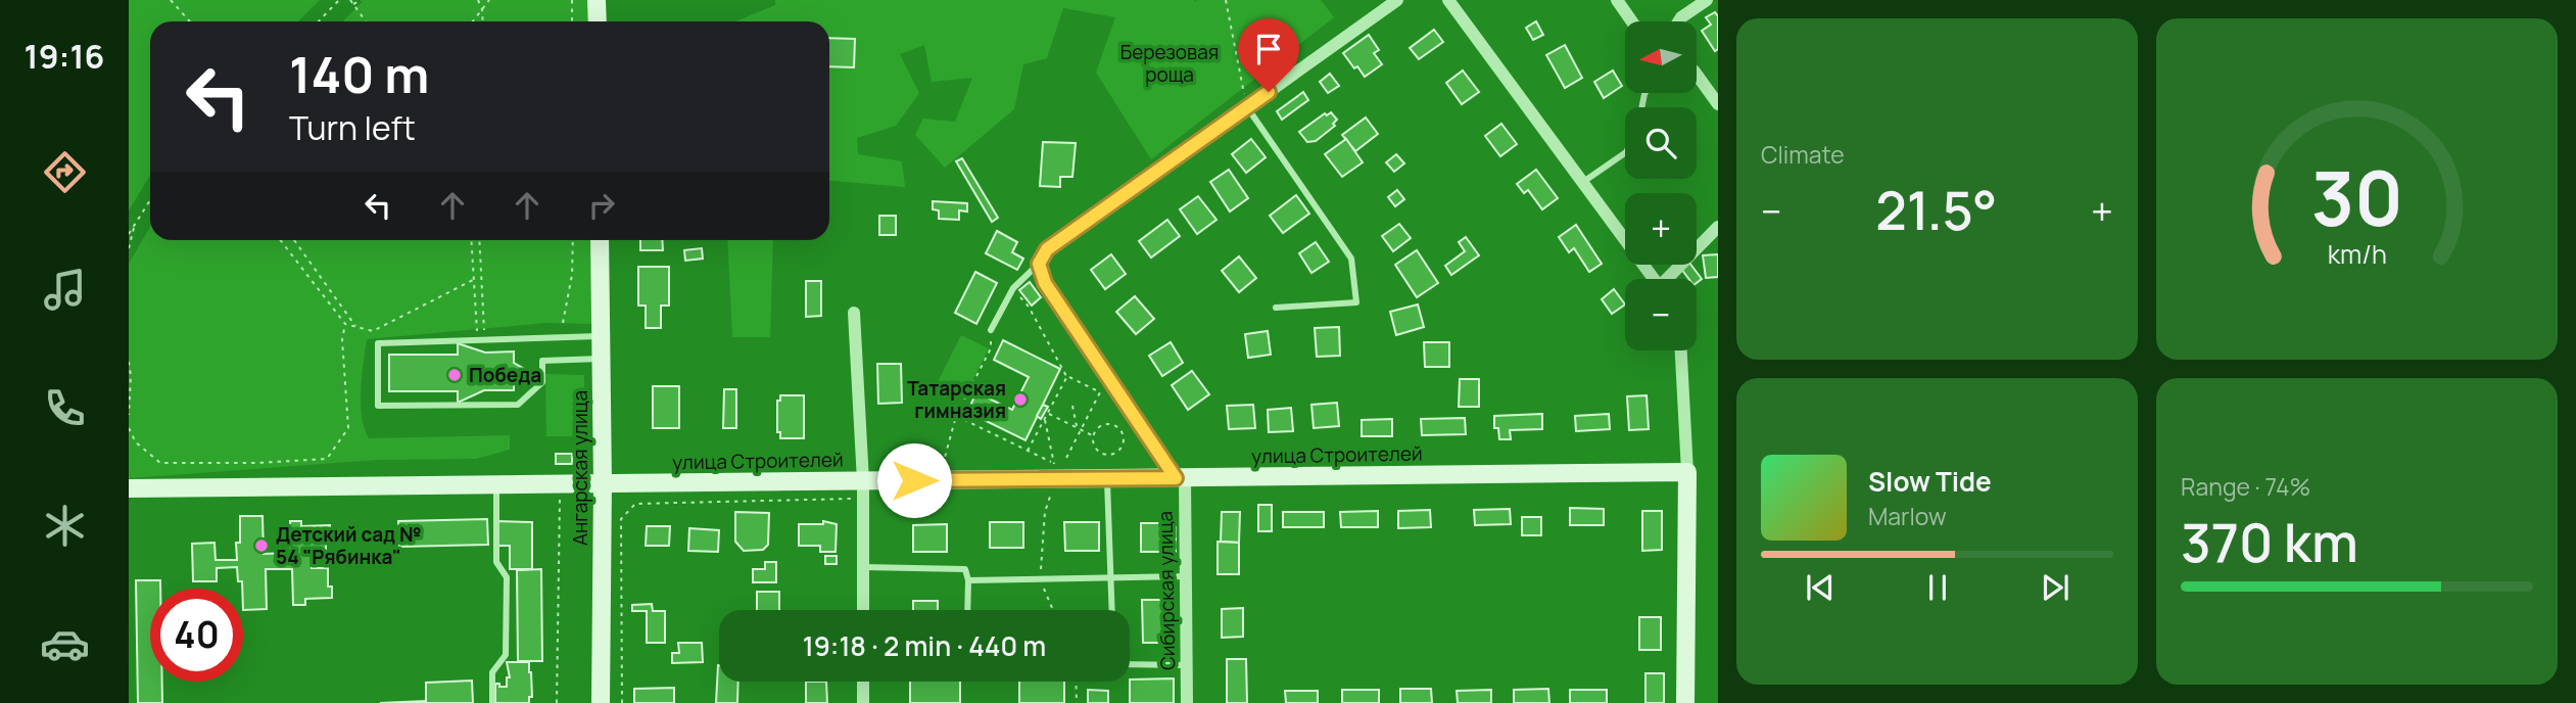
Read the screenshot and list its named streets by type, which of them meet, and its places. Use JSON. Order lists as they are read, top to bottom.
{
  "streets": {
    "street": ["улица Строителей", "Ангарская улица", "Сибирская улица"]
  },
  "crossings": [
    ["улица Строителей", "Ангарская улица"],
    ["улица Строителей", "Сибирская улица"]
  ],
  "parks": ["Березовая роща"],
  "places": ["Победа", "Татарская гимназия", "Детский сад № 54 \"Рябинка\""],
  "north": "left",
  "page": {
    "tabs": "19:16",
    "tile": [
      "Climate",
      ["Range · 74%", "370 km"]
    ],
    "map_buttons": ["+", "−"],
    "turn": ["140 m", "Turn left"],
    "heat": ["−", "21.5°", "+"],
    "song": ["Slow Tide", "Marlow"],
    "limit": "40",
    "trip": "19:18 · 2 min · 440 m",
    "gauge": ["30", "km/h"]
  }
}
